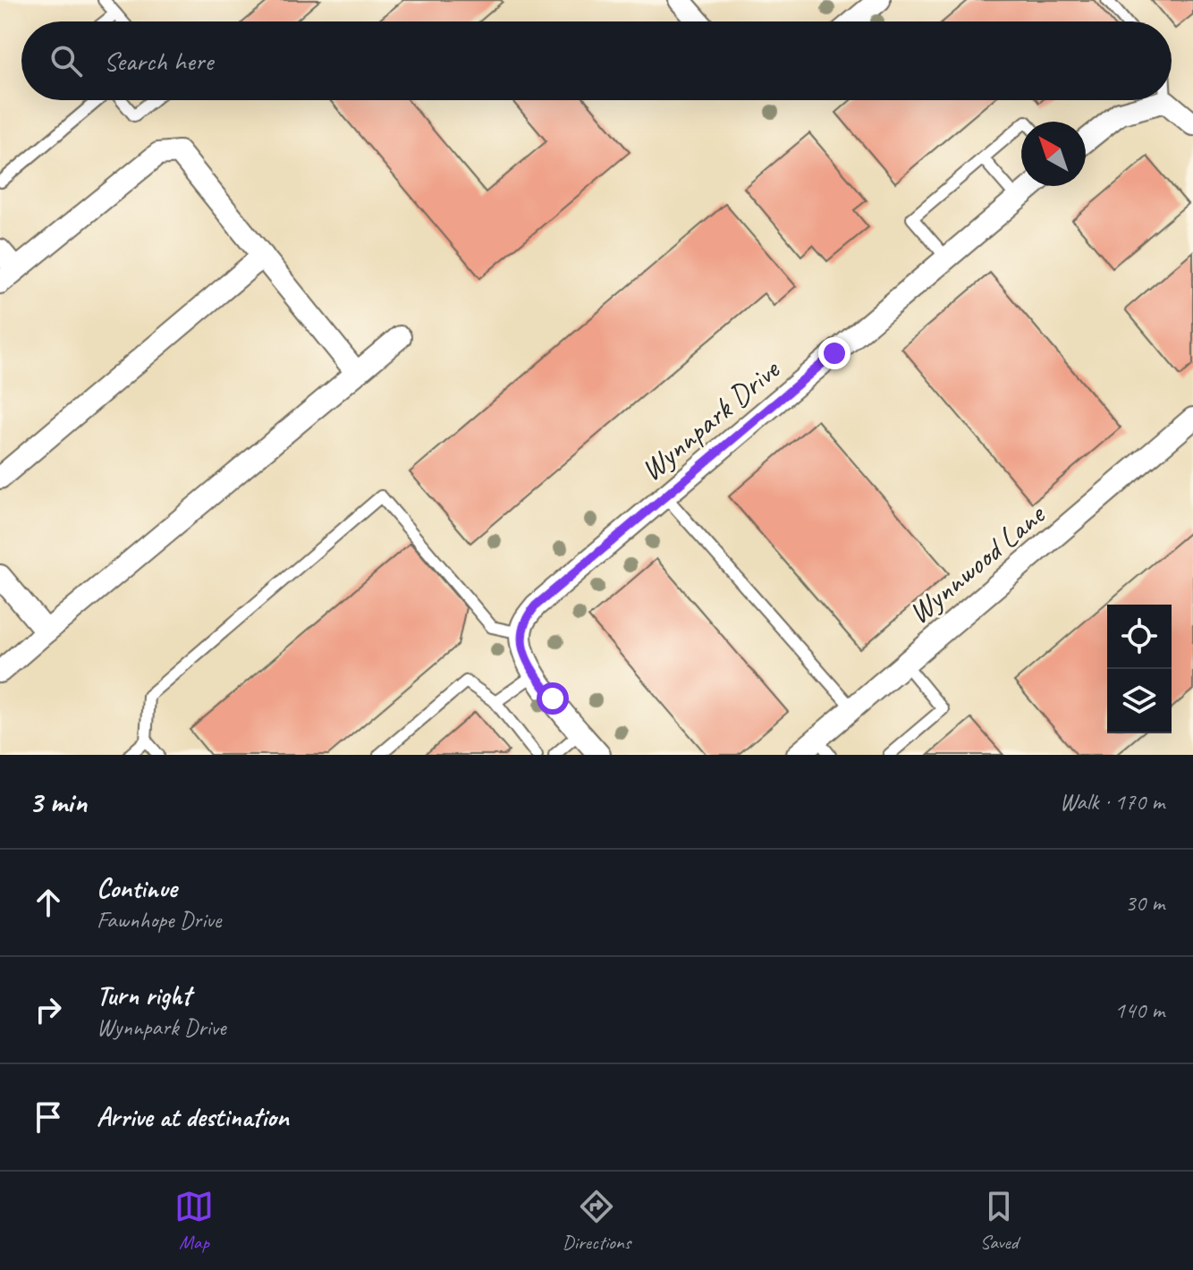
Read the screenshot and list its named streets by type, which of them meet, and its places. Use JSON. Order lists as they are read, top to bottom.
{
  "streets": {
    "street": ["Wynnpark Drive", "Wynnwood Lane"]
  },
  "north": "top left",
  "page": {
    "search": "Search here",
    "heading": ["3 min", "Walk · 170 m"],
    "list": [
      ["Continue", "Fawnhope Drive", "30 m"],
      ["Turn right", "Wynnpark Drive", "140 m"],
      "Arrive at destination"
    ],
    "nav": ["Map", "Directions", "Saved"]
  }
}
